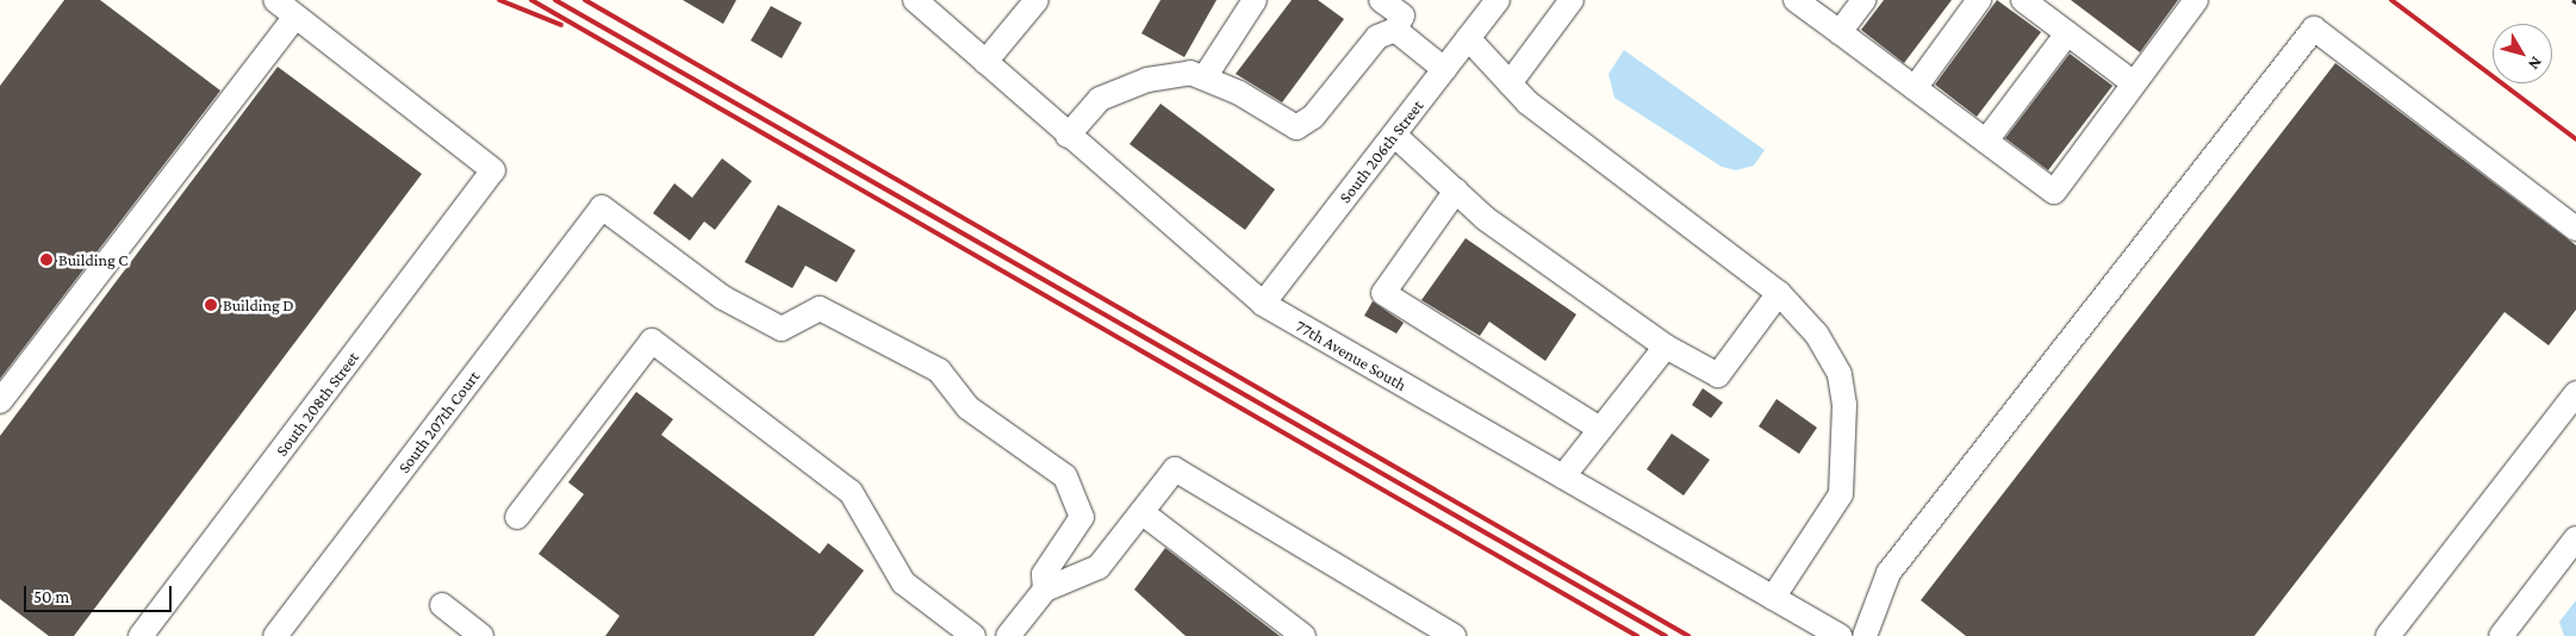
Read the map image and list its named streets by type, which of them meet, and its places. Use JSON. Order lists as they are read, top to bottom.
{
  "streets": {
    "street": [
      "South 206th Street",
      "77th Avenue South",
      "South 208th Street",
      "South 207th Court"
    ]
  },
  "crossings": [
    ["South 206th Street", "77th Avenue South"]
  ],
  "places": ["Building C", "Building D"],
  "scale_bar": "50 m",
  "north": "bottom right"
}
